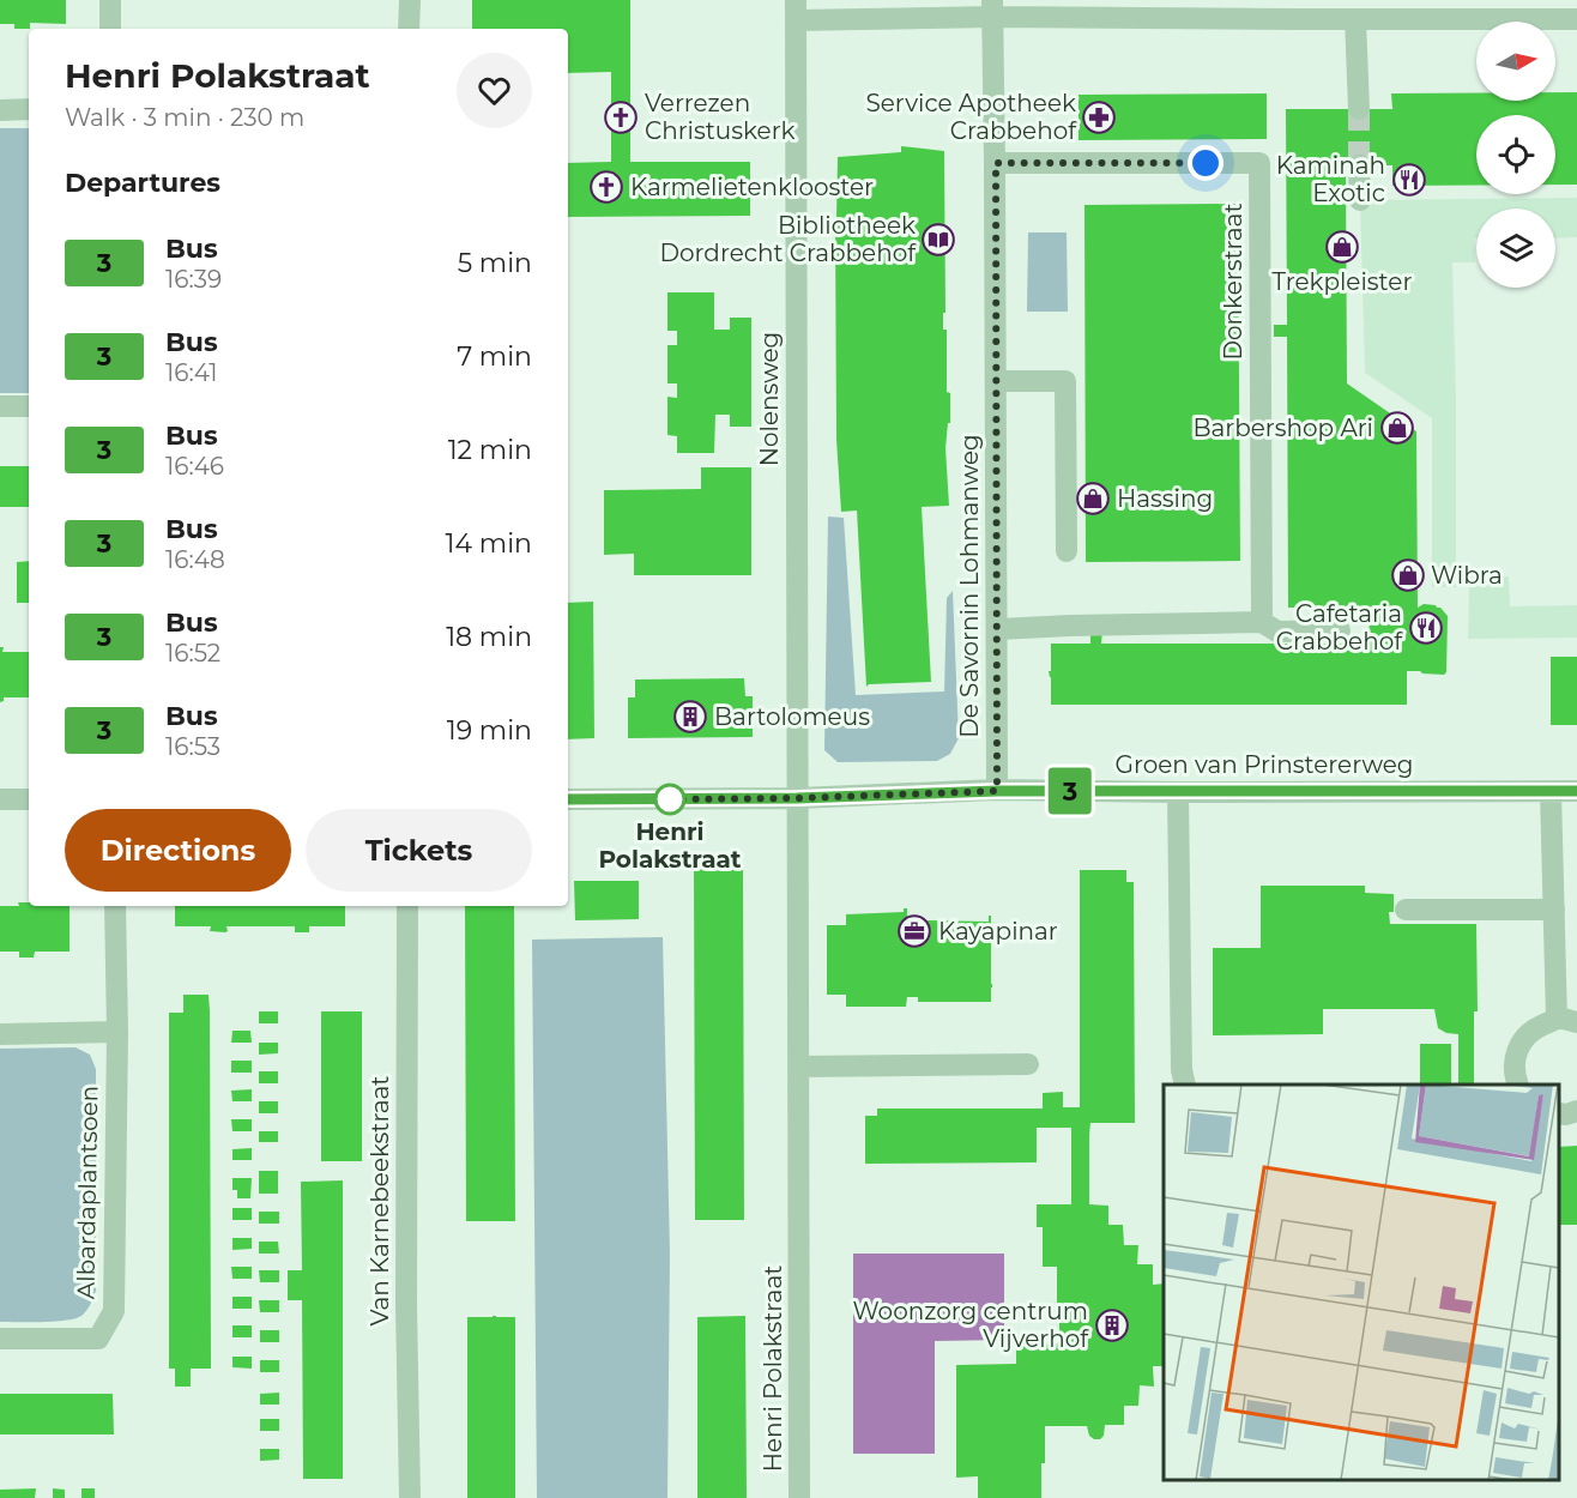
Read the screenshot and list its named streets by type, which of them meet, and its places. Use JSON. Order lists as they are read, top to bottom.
{
  "streets": {
    "street": [
      "Donkerstraat",
      "Nolensweg",
      "De Savornin Lohmanweg",
      "Groen van Prinstererweg",
      "Albardaplantsoen",
      "Van Karnebeekstraat",
      "Henri Polakstraat"
    ]
  },
  "crossings": [
    ["Donkerstraat", "De Savornin Lohmanweg"],
    ["Nolensweg", "Groen van Prinstererweg"],
    ["Nolensweg", "Henri Polakstraat"],
    ["De Savornin Lohmanweg", "Groen van Prinstererweg"],
    ["Groen van Prinstererweg", "Henri Polakstraat"]
  ],
  "places": {
    "church": ["Verrezen Christuskerk", "Karmelietenklooster"],
    "pharmacy": ["Service Apotheek Crabbehof"],
    "restaurant": ["Kaminah Exotic", "Cafetaria Crabbehof"],
    "library": ["Bibliotheek Dordrecht Crabbehof"],
    "shop": [
      "Trekpleister",
      "Barbershop Ari",
      "Hassing",
      "Wibra"
    ],
    "building": ["Bartolomeus", "Woonzorg centrum Vijverhof"],
    "other": ["Henri Polakstraat"],
    "office": ["Kayapinar"]
  },
  "lines": ["bus line 3"],
  "north": "right",
  "page": {
    "on_map": "3",
    "heading": [
      ["Henri Polakstraat", "Walk · 3 min · 230 m"],
      "Departures"
    ],
    "list": [
      {
        "mark": "3",
        "name": "Bus",
        "note": "16:39",
        "value": "5 min"
      },
      {
        "mark": "3",
        "name": "Bus",
        "note": "16:41",
        "value": "7 min"
      },
      {
        "mark": "3",
        "name": "Bus",
        "note": "16:46",
        "value": "12 min"
      },
      {
        "mark": "3",
        "name": "Bus",
        "note": "16:48",
        "value": "14 min"
      },
      {
        "mark": "3",
        "name": "Bus",
        "note": "16:52",
        "value": "18 min"
      },
      {
        "mark": "3",
        "name": "Bus",
        "note": "16:53",
        "value": "19 min"
      }
    ],
    "buttons": ["Directions", "Tickets"]
  }
}
